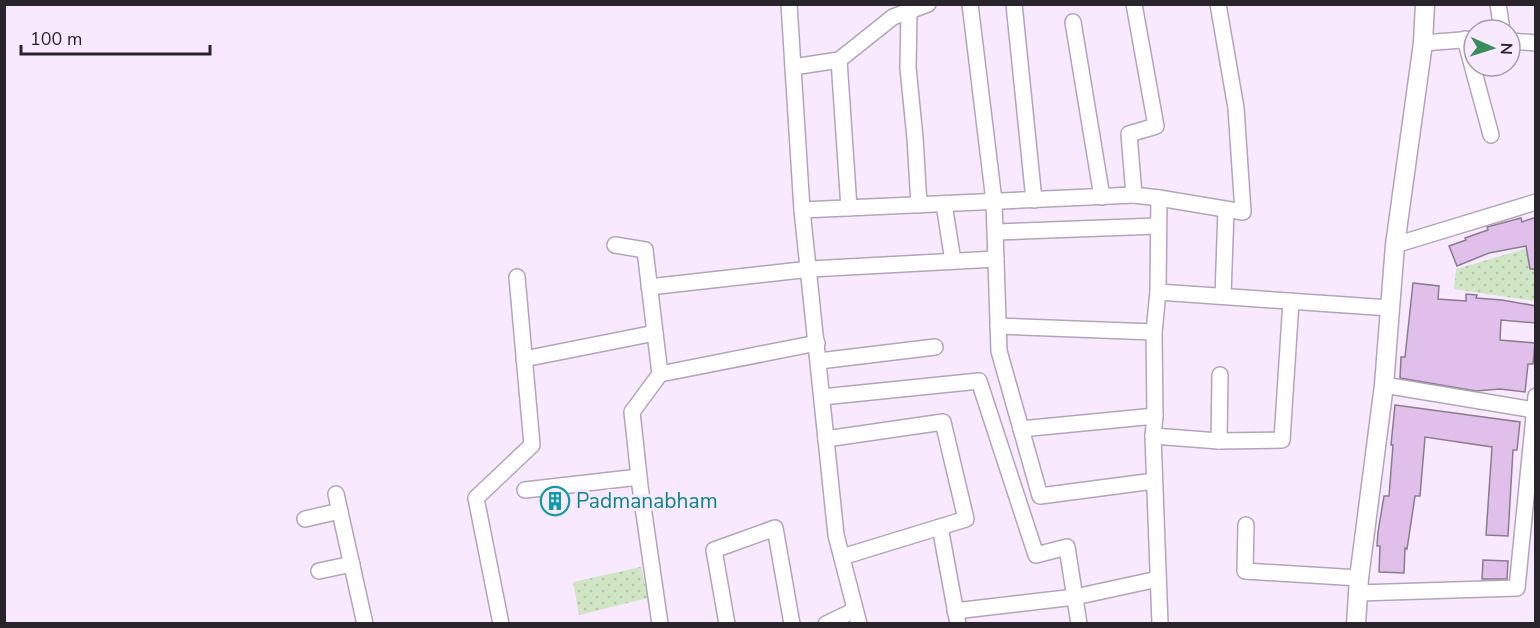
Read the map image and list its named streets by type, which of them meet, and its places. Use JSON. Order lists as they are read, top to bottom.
{
  "places": {
    "building": ["Padmanabham"]
  },
  "scale_bar": "100 m",
  "north": "right"
}
